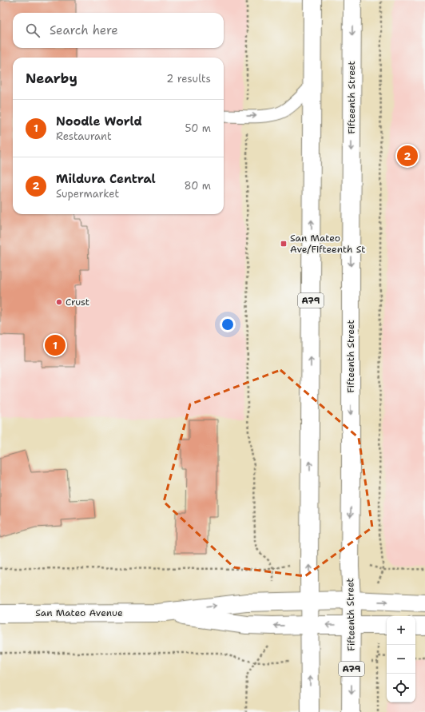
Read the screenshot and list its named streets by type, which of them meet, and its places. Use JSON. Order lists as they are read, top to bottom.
{
  "streets": {
    "main road": ["Fifteenth Street", "A79", "San Mateo Avenue"]
  },
  "crossings": [
    ["Fifteenth Street", "San Mateo Avenue"],
    ["A79", "San Mateo Avenue"]
  ],
  "places": {
    "transit": ["San Mateo Ave/Fifteenth St"],
    "other": ["Crust"]
  },
  "page": {
    "search": "Search here",
    "heading": ["Nearby", "2 results"],
    "list": [
      {
        "mark": "1",
        "name": "Noodle World",
        "note": "Restaurant",
        "value": "50 m"
      },
      {
        "mark": "2",
        "name": "Mildura Central",
        "note": "Supermarket",
        "value": "80 m"
      }
    ],
    "pins": ["2", "1"],
    "map_buttons": ["+", "−"]
  }
}
